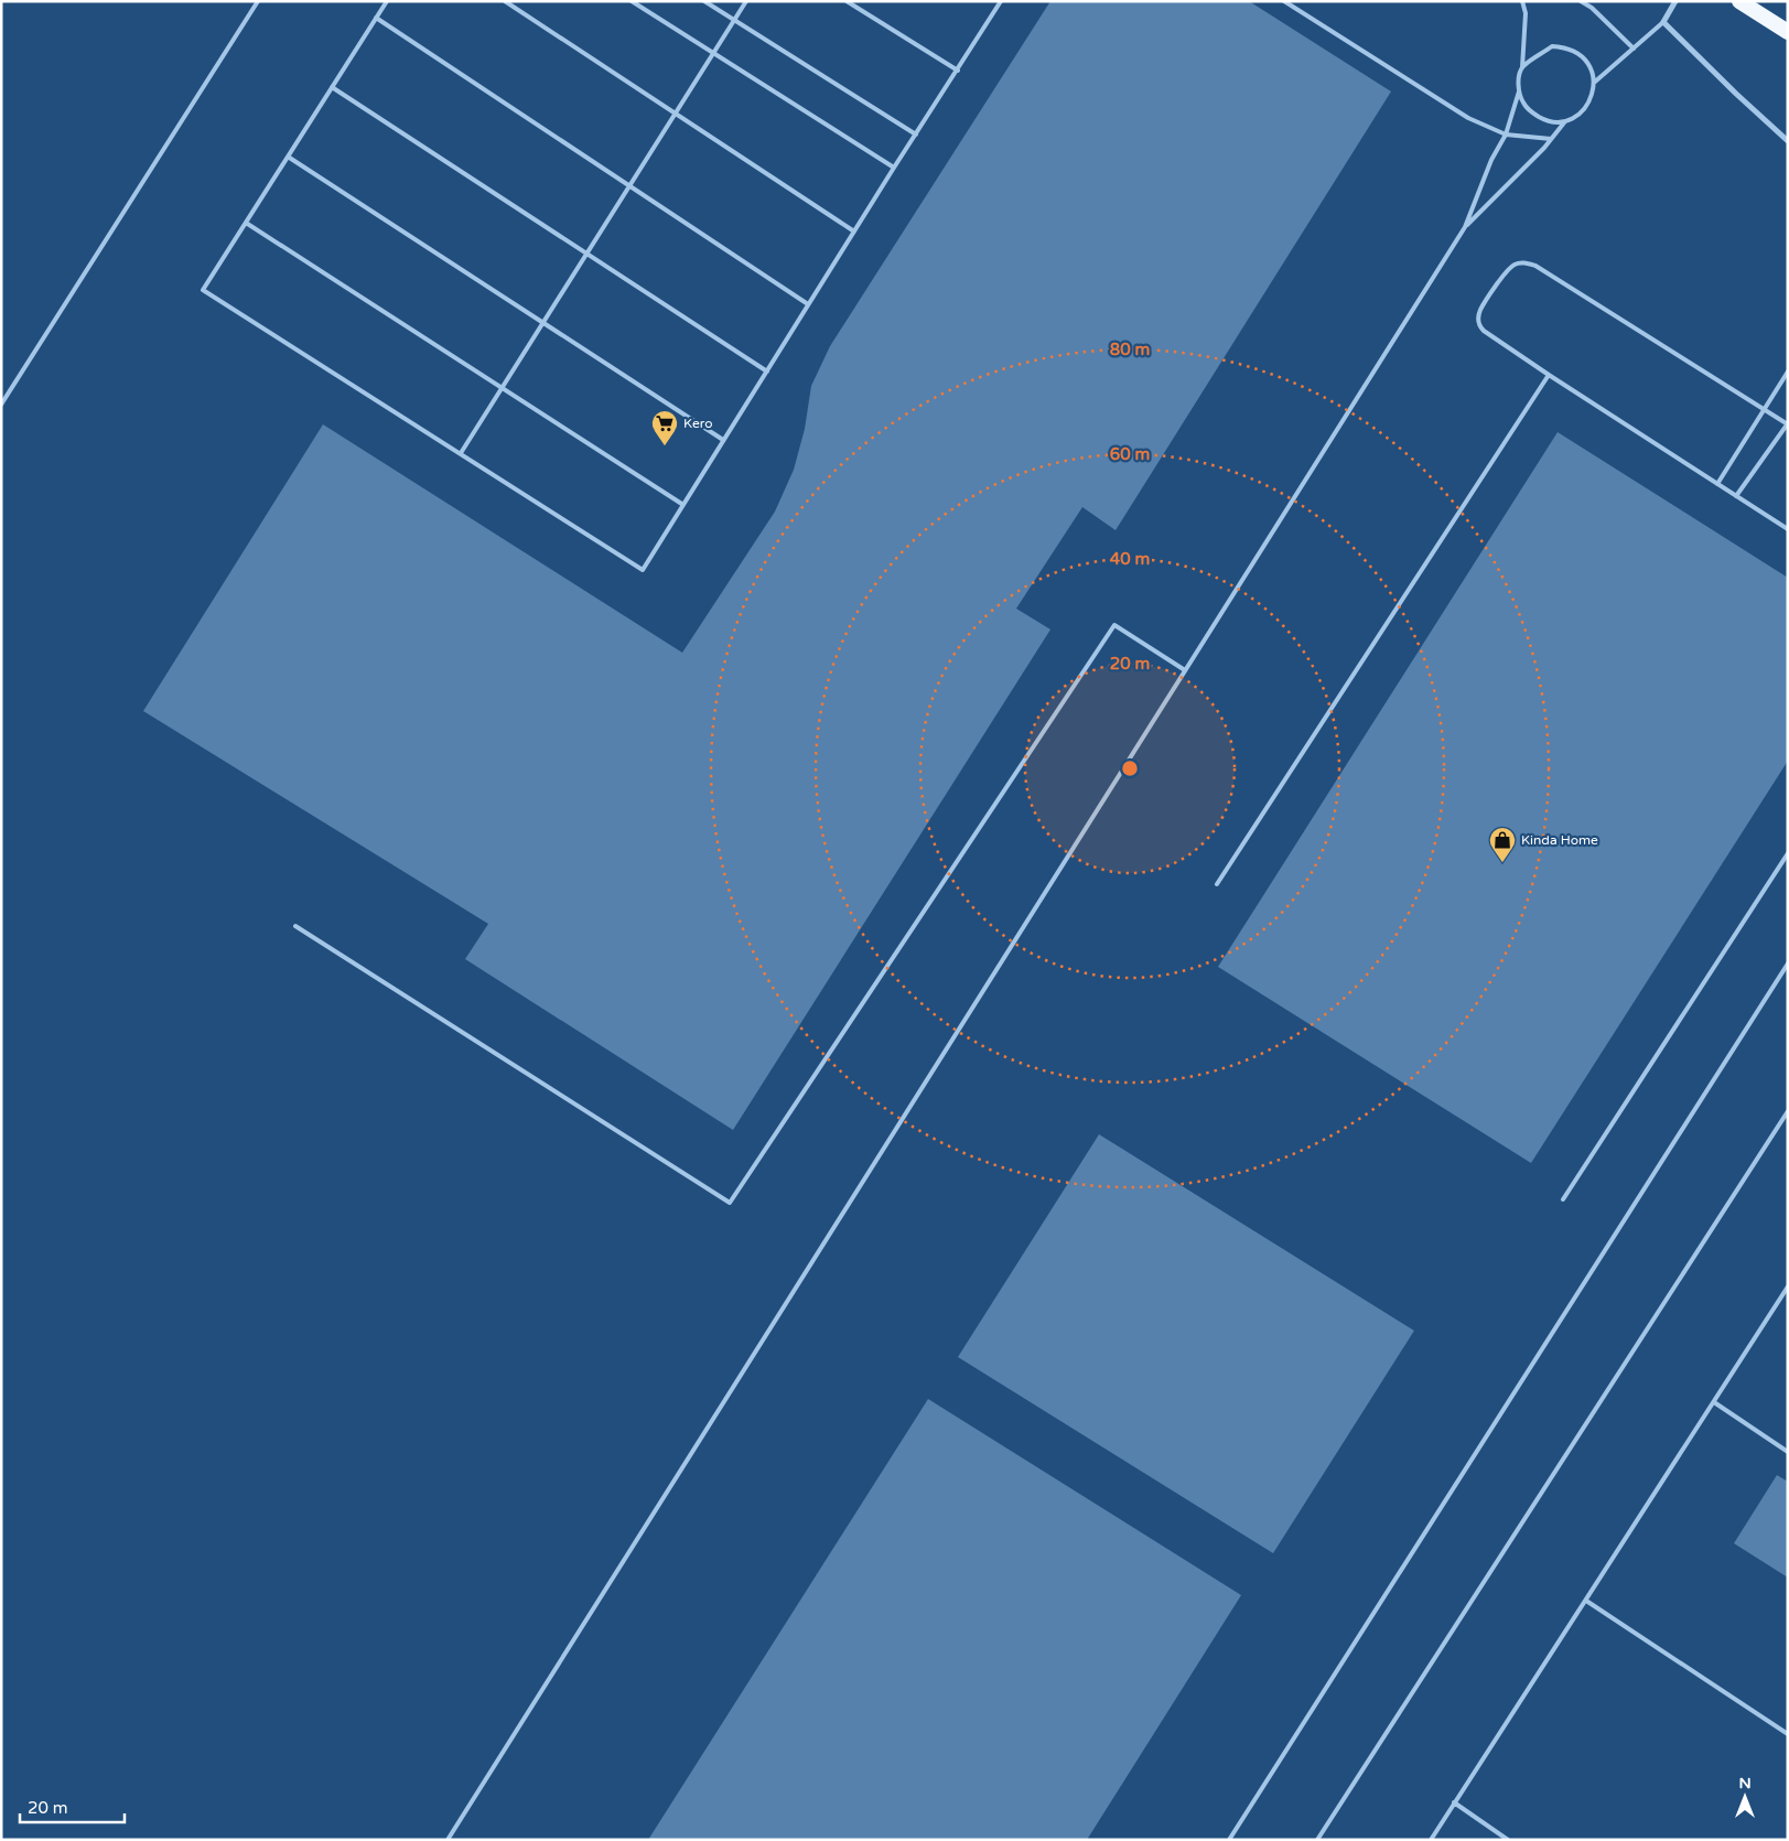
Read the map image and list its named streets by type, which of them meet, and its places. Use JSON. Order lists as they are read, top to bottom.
{
  "places": {
    "supermarket": ["Kero"],
    "shop": ["Kinda Home"]
  },
  "scale_bar": "20 m",
  "north": "top",
  "rings": [
    "80 m",
    "60 m",
    "40 m",
    "20 m"
  ]
}
